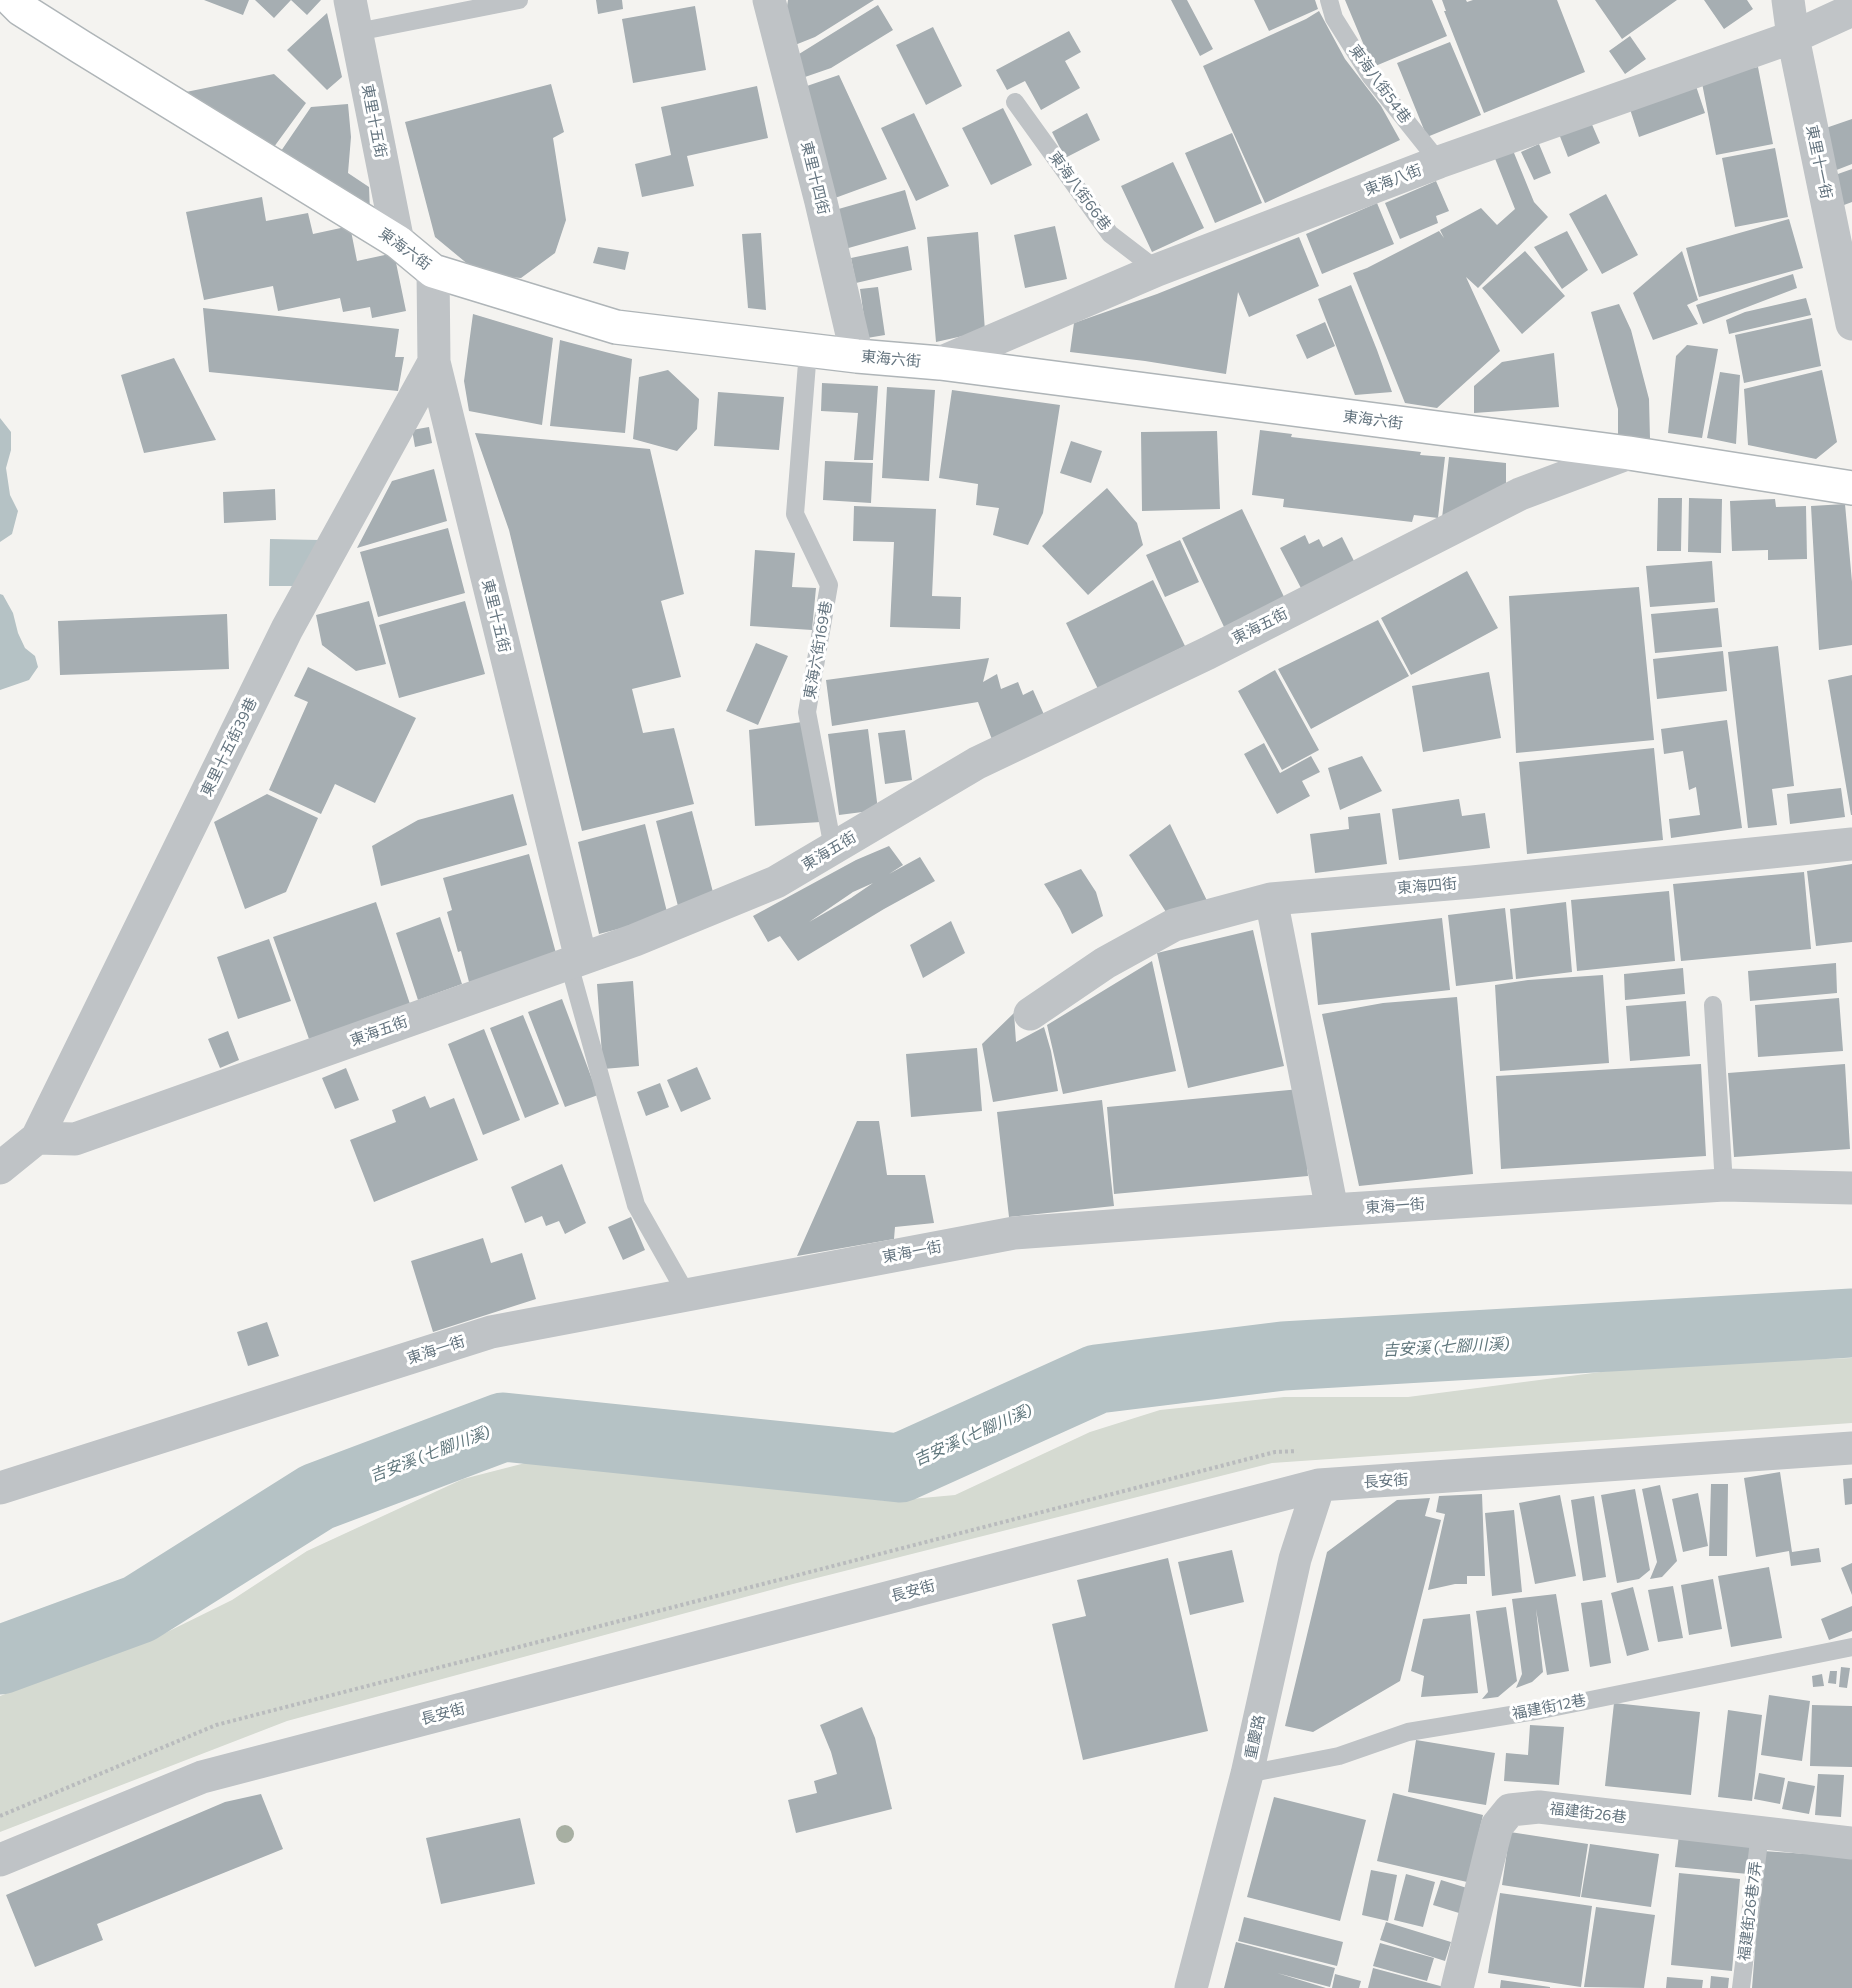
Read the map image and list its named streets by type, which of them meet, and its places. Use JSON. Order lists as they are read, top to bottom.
{
  "streets": {
    "street": [
      "東里十五街",
      "東里十一街",
      "東里十四街",
      "東海八街",
      "東海六街",
      "東海五街",
      "東里十五街39巷",
      "東海四街",
      "東海一街",
      "長安街",
      "重慶路",
      "福建街26巷"
    ],
    "lane": [
      "東海八街54巷",
      "東海八街66巷",
      "東海六街169巷",
      "福建街12巷",
      "福建街26巷7弄"
    ]
  },
  "crossings": [
    ["東海八街54巷", "東海八街"],
    ["東里十五街", "東海六街"],
    ["東里十五街", "東海五街"],
    ["東里十五街", "東里十五街39巷"],
    ["東里十一街", "東海八街"],
    ["東里十四街", "東海六街"],
    ["東海八街", "東海八街66巷"],
    ["東海八街", "東海六街"],
    ["東海六街", "東海五街"],
    ["東海六街", "東海六街169巷"],
    ["東海五街", "東海六街169巷"],
    ["東海五街", "東里十五街39巷"],
    ["長安街", "重慶路"],
    ["福建街12巷", "重慶路"],
    ["福建街26巷", "福建街26巷7弄"]
  ],
  "water": ["吉安溪 (七腳川溪)"]
}
